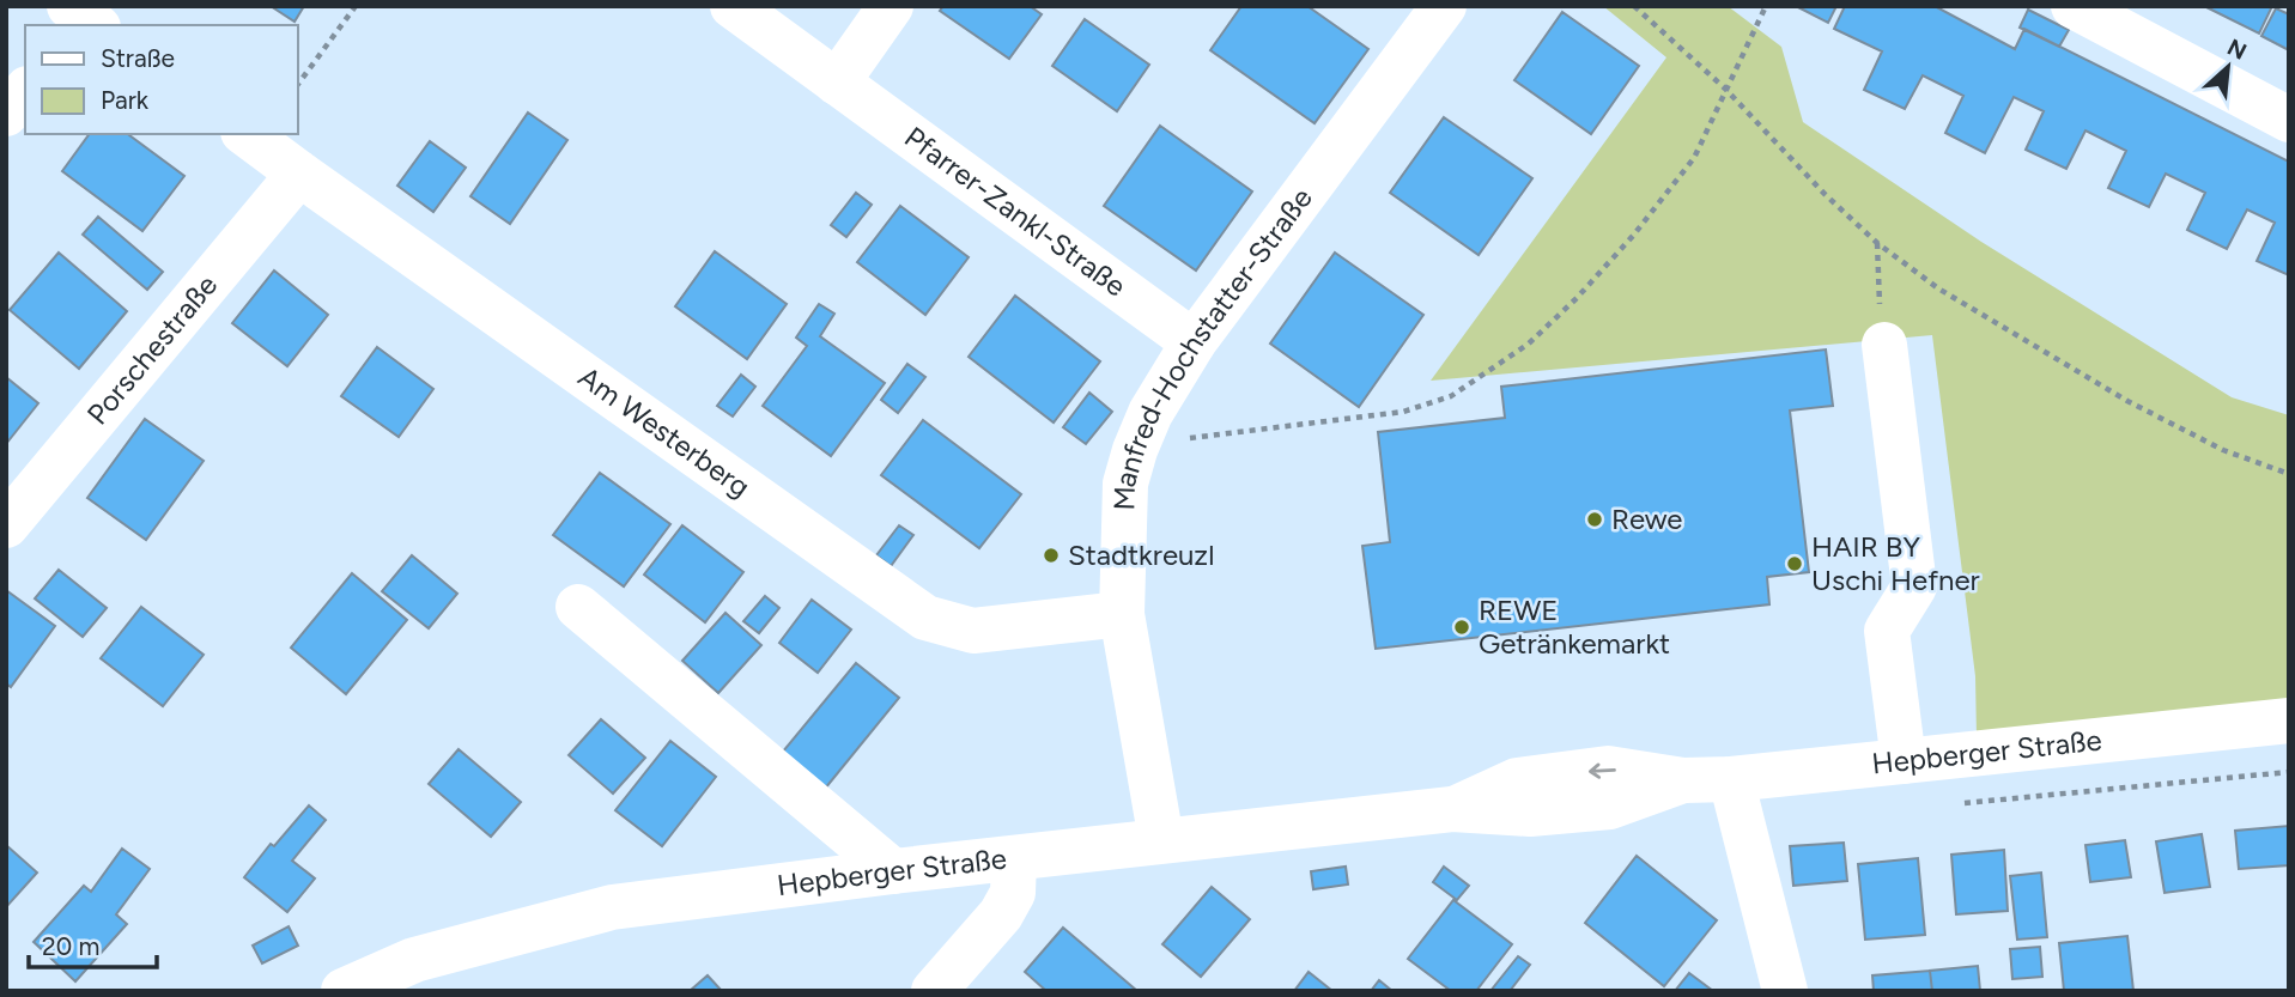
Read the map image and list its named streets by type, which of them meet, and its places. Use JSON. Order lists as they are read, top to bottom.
{
  "streets": {
    "street": [
      "Pfarrer-Zankl-Straße",
      "Porschestraße",
      "Manfred-Hochstatter-Straße",
      "Am Westerberg",
      "Hepberger Straße"
    ]
  },
  "crossings": [
    ["Pfarrer-Zankl-Straße", "Manfred-Hochstatter-Straße"],
    ["Porschestraße", "Am Westerberg"],
    ["Manfred-Hochstatter-Straße", "Am Westerberg"],
    ["Manfred-Hochstatter-Straße", "Hepberger Straße"]
  ],
  "places": [
    "Rewe",
    "Stadtkreuzl",
    "HAIR BY Uschi Hefner",
    "REWE Getränkemarkt"
  ],
  "legend": ["Straße", "Park"],
  "scale_bar": "20 m",
  "north": "top right"
}
